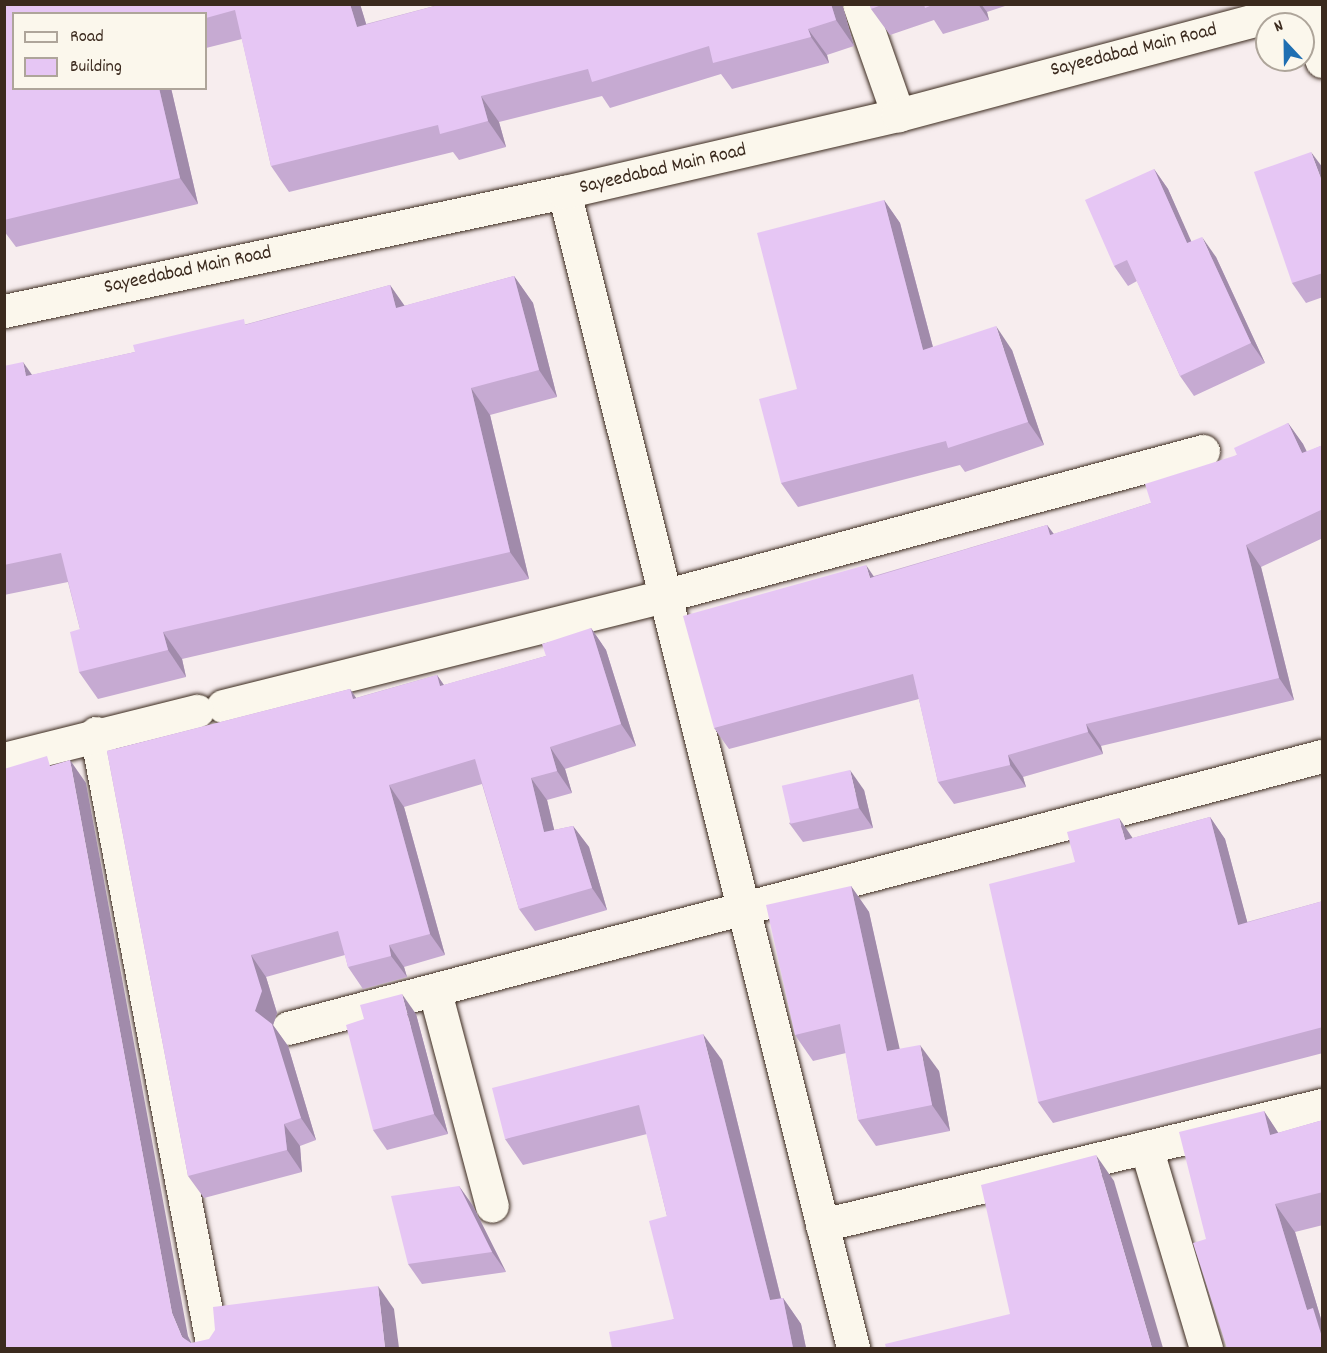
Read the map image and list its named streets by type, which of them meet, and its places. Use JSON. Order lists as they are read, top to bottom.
{
  "streets": {
    "street": ["Sayeedabad Main Road"]
  },
  "legend": ["Road", "Building"],
  "north": "top"
}
